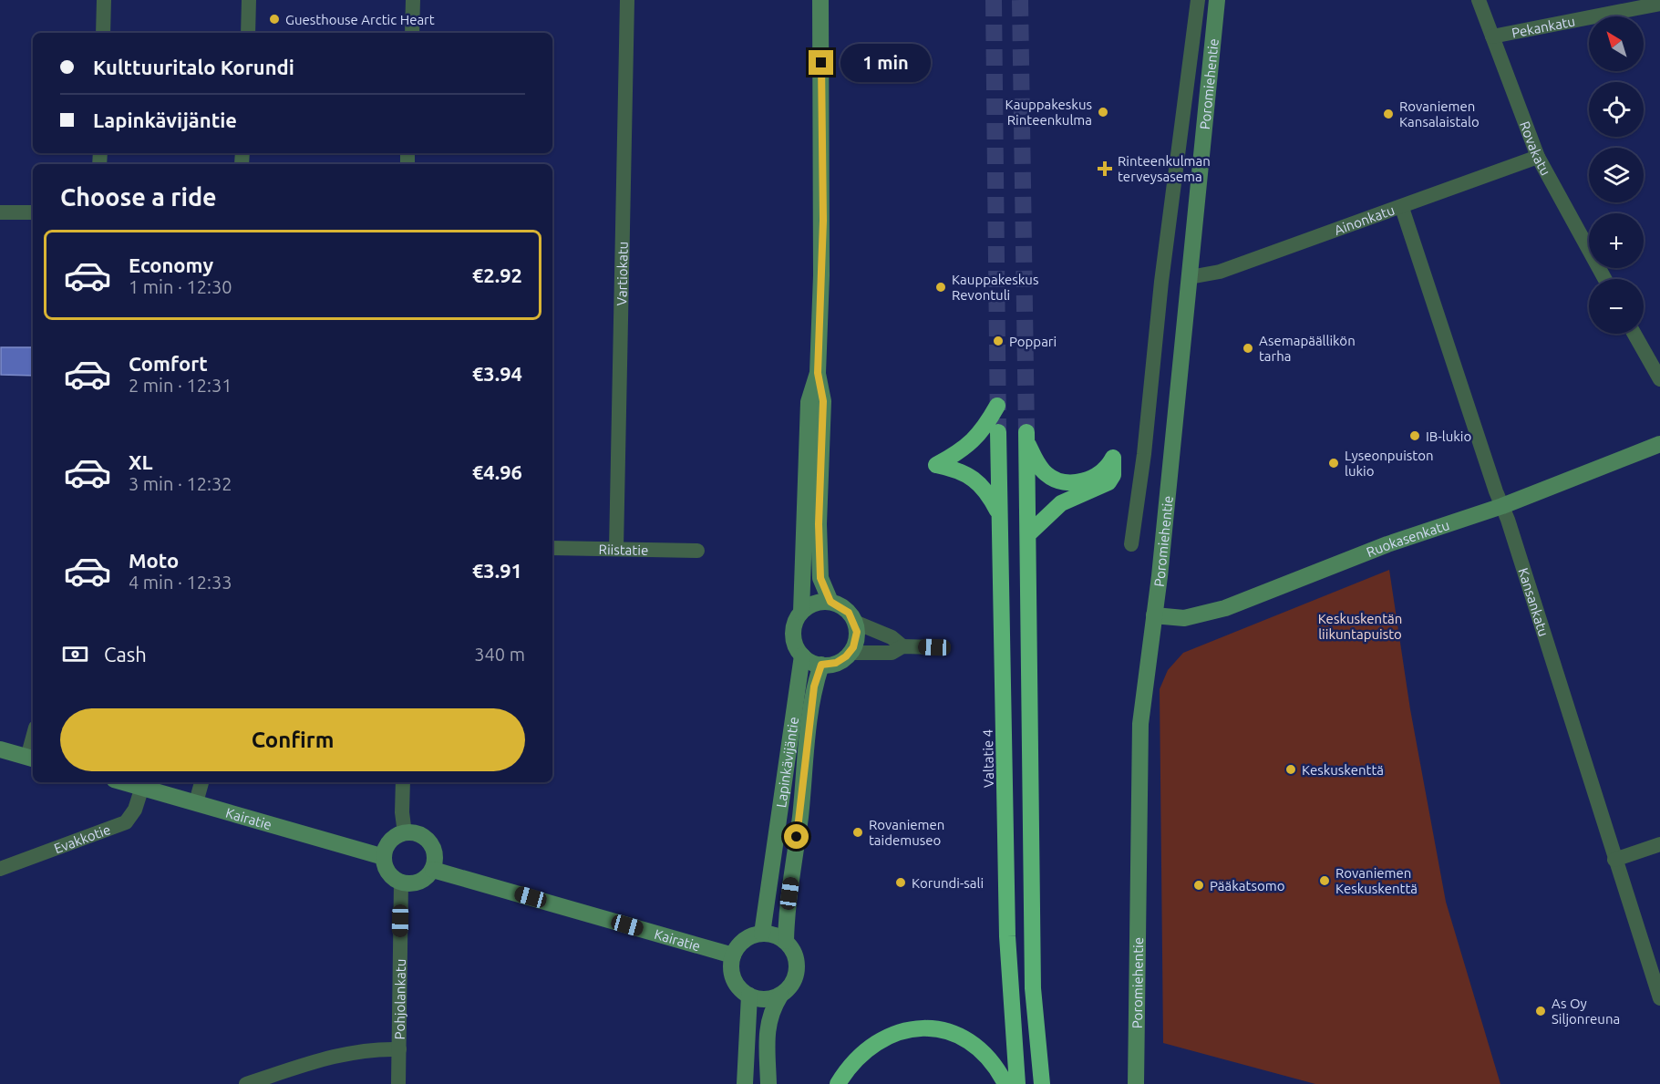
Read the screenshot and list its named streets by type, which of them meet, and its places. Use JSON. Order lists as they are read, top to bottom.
{
  "streets": {
    "highway": ["Valtatie 4"],
    "main road": [
      "Poromiehentie",
      "Ruokasenkatu",
      "Lapinkävijäntie",
      "Kairatie"
    ],
    "street": [
      "Pekankatu",
      "Rovakatu",
      "Ainonkatu",
      "Vartiokatu",
      "Riistatie",
      "Kansankatu",
      "Evakkotie",
      "Pohjolankatu"
    ]
  },
  "crossings": [
    ["Pekankatu", "Rovakatu"],
    ["Poromiehentie", "Ainonkatu"],
    ["Poromiehentie", "Ruokasenkatu"],
    ["Rovakatu", "Ainonkatu"],
    ["Ainonkatu", "Kansankatu"],
    ["Vartiokatu", "Riistatie"],
    ["Ruokasenkatu", "Kansankatu"],
    ["Lapinkävijäntie", "Kairatie"],
    ["Kairatie", "Evakkotie"],
    ["Kairatie", "Pohjolankatu"]
  ],
  "parks": ["Keskuskentän liikuntapuisto"],
  "places": {
    "other": [
      "Guesthouse Arctic Heart",
      "Kauppakeskus Rinteenkulma",
      "Rovaniemen Kansalaistalo",
      "Kauppakeskus Revontuli",
      "Poppari",
      "Asemapäällikön tarha",
      "IB-lukio",
      "Lyseonpuiston lukio",
      "Keskuskenttä",
      "Rovaniemen taidemuseo",
      "Rovaniemen Keskuskenttä",
      "Korundi-sali",
      "Pääkatsomo",
      "As Oy Siljonreuna"
    ],
    "health": ["Rinteenkulman terveysasema"]
  },
  "north": "top left",
  "page": {
    "map_buttons": ["+", "−"],
    "banner": ["Kulttuuritalo Korundi", "Lapinkävijäntie"],
    "bubble": "1 min",
    "heading": "Choose a ride",
    "list": [
      {
        "name": "Economy",
        "note": "1 min · 12:30",
        "value": "€2.92"
      },
      {
        "name": "Comfort",
        "note": "2 min · 12:31",
        "value": "€3.94"
      },
      {
        "name": "XL",
        "note": "3 min · 12:32",
        "value": "€4.96"
      },
      {
        "name": "Moto",
        "note": "4 min · 12:33",
        "value": "€3.91"
      }
    ],
    "pay": ["Cash", "340 m"],
    "buttons": "Confirm"
  }
}
